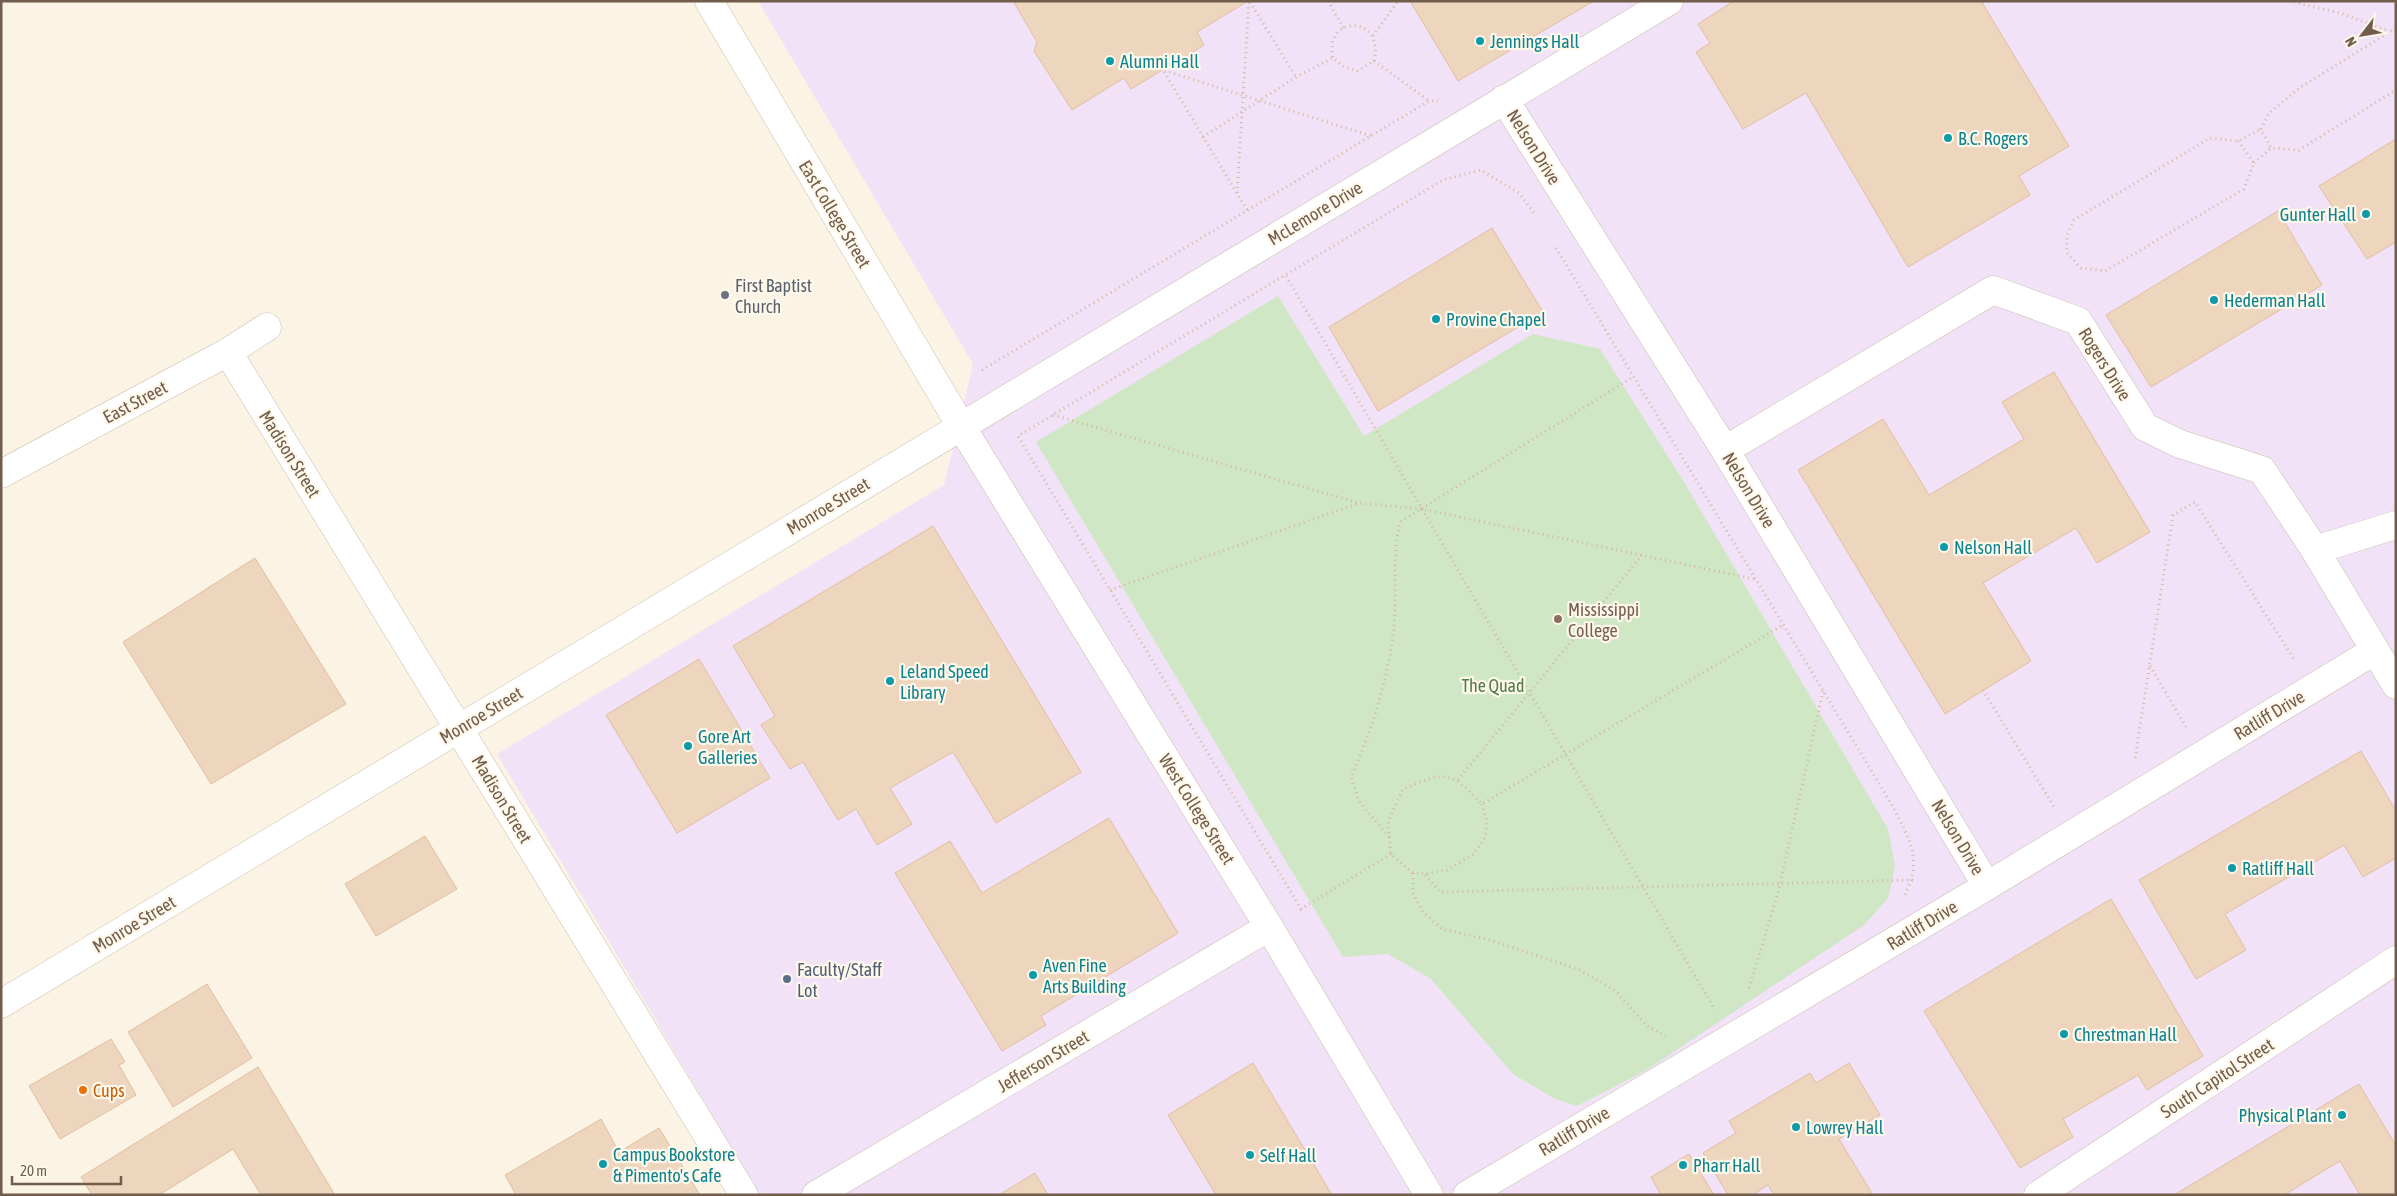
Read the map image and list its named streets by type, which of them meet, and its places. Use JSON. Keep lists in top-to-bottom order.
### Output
{
  "streets": {
    "street": [
      "Nelson Drive",
      "McLemore Drive",
      "East College Street",
      "Rogers Drive",
      "East Street",
      "Madison Street",
      "Monroe Street",
      "Ratliff Drive",
      "West College Street",
      "Jefferson Street",
      "South Capitol Street"
    ]
  },
  "crossings": [
    ["Nelson Drive", "McLemore Drive"],
    ["Nelson Drive", "Rogers Drive"],
    ["Nelson Drive", "Ratliff Drive"],
    ["McLemore Drive", "East College Street"],
    ["McLemore Drive", "Monroe Street"],
    ["McLemore Drive", "West College Street"],
    ["East College Street", "Monroe Street"],
    ["East College Street", "West College Street"],
    ["Rogers Drive", "Ratliff Drive"],
    ["East Street", "Madison Street"],
    ["Madison Street", "Monroe Street"],
    ["Monroe Street", "West College Street"],
    ["West College Street", "Jefferson Street"]
  ],
  "parks": ["The Quad"],
  "places": [
    "Jennings Hall",
    "Alumni Hall",
    "B.C. Rogers",
    "Gunter Hall",
    "First Baptist Church",
    "Hederman Hall",
    "Provine Chapel",
    "Nelson Hall",
    "Mississippi College",
    "Leland Speed Library",
    "Gore Art Galleries",
    "Ratliff Hall",
    "Aven Fine Arts Building",
    "Faculty/Staff Lot",
    "Chrestman Hall",
    "Cups",
    "Physical Plant",
    "Lowrey Hall",
    "Self Hall",
    "Campus Bookstore & Pimento's Cafe",
    "Pharr Hall"
  ],
  "scale_bar": "20 m",
  "north": "bottom left"
}
